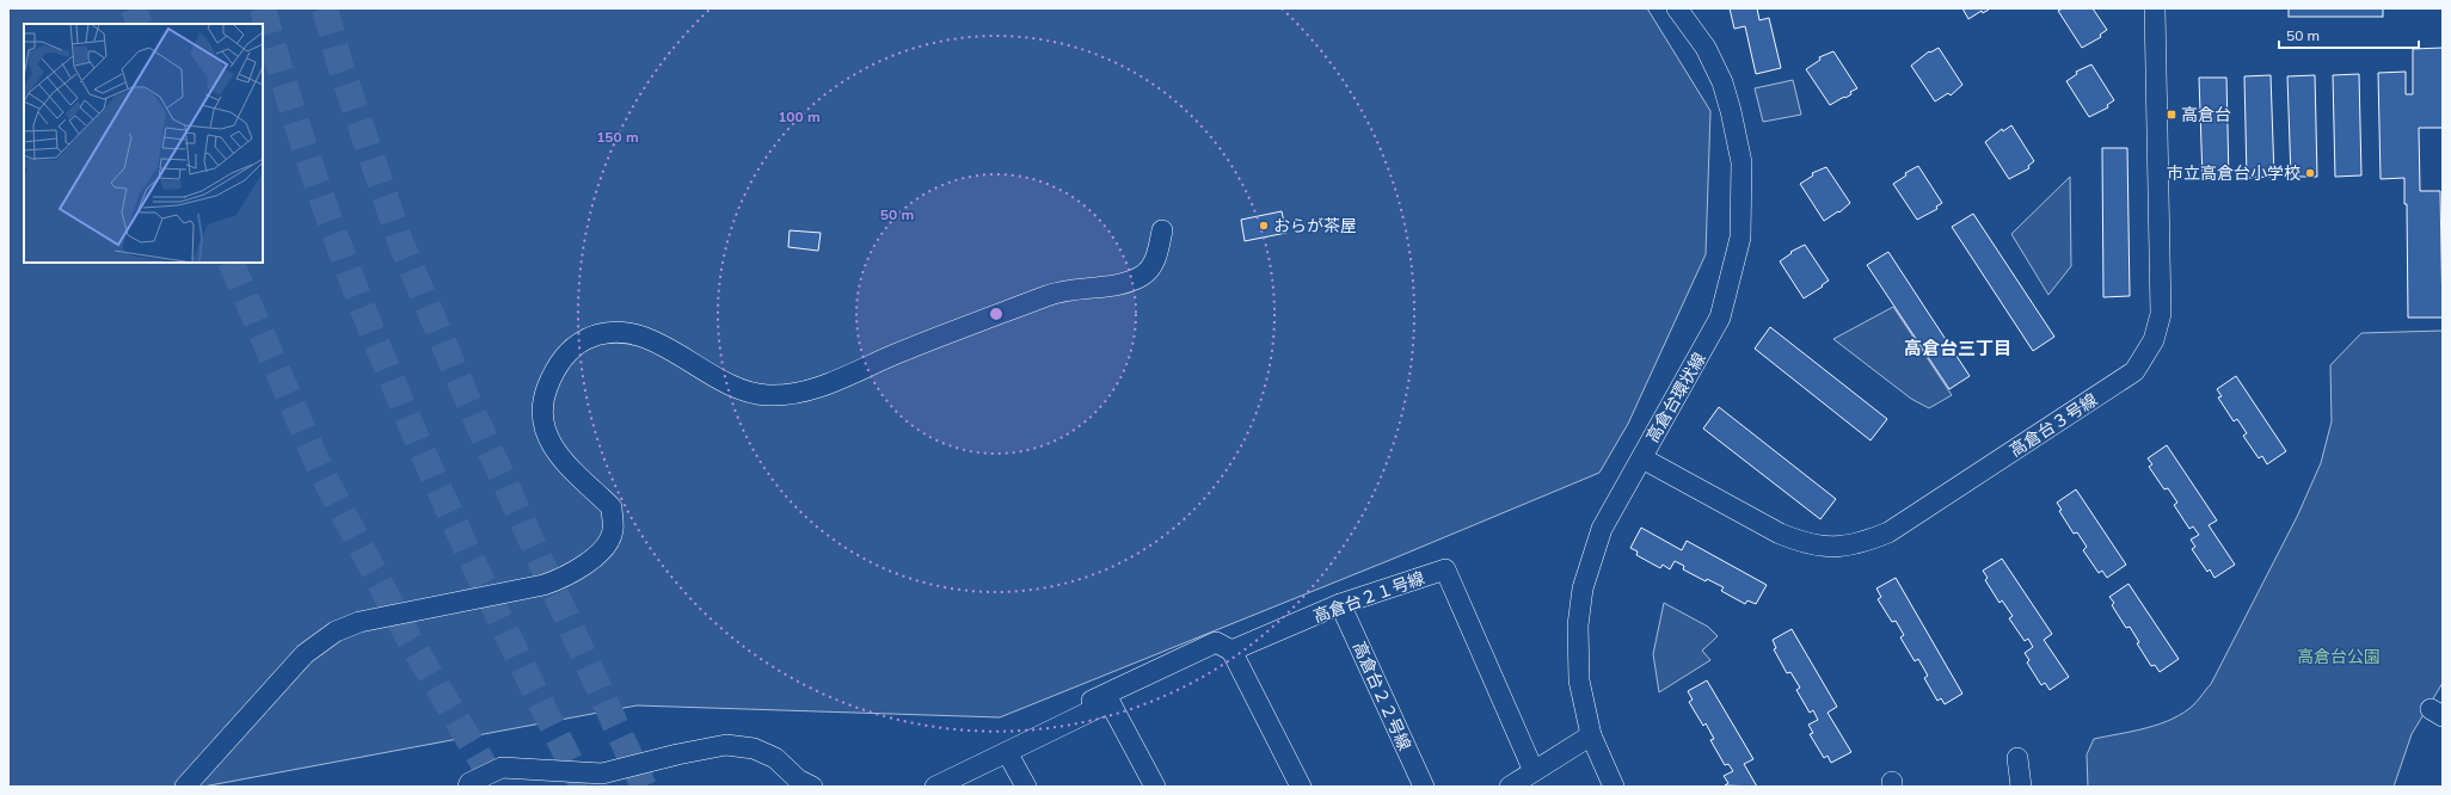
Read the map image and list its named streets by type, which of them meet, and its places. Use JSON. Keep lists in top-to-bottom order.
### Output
{
  "streets": {
    "street": [
      "高倉台環状線",
      "高倉台３号線",
      "高倉台２１号線",
      "高倉台２２号線"
    ]
  },
  "crossings": [
    ["高倉台環状線", "高倉台３号線"],
    ["高倉台２１号線", "高倉台２２号線"]
  ],
  "districts": ["高倉台三丁目"],
  "parks": ["高倉台公園"],
  "places": {
    "transit": ["高倉台"],
    "other": ["市立高倉台小学校", "おらが茶屋"]
  },
  "scale_bar": "50 m",
  "rings": ["100 m", "150 m", "50 m"]
}
